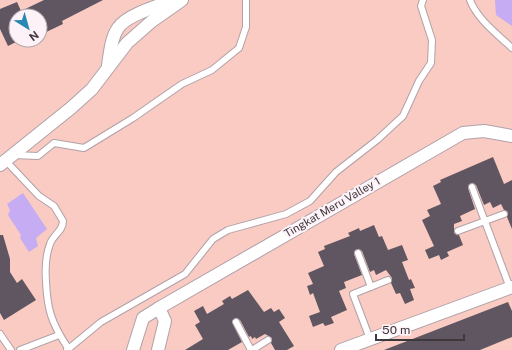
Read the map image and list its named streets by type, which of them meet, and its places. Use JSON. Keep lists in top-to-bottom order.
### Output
{
  "streets": {
    "street": ["Tingkat Meru Valley 1"]
  },
  "scale_bar": "50 m",
  "north": "bottom right"
}
